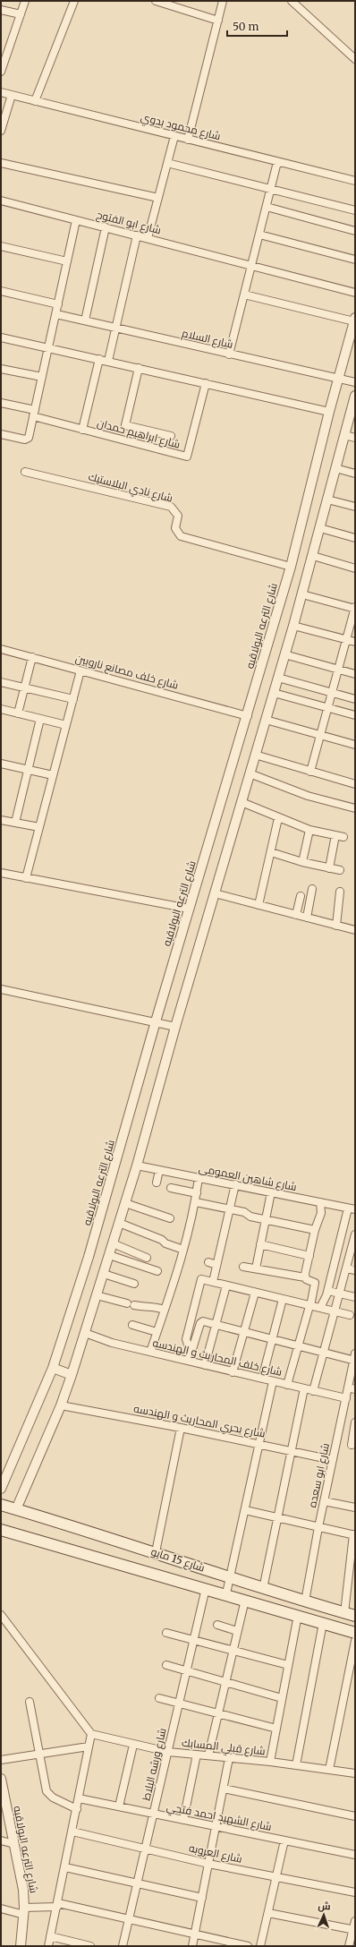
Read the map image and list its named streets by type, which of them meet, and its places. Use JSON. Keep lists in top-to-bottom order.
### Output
{
  "streets": {
    "main road": ["شارع 15 مايو"],
    "street": [
      "شارع محمود بدوي",
      "شارع ابو الفتوح",
      "شارع السلام",
      "شارع ابراهيم حمدان",
      "شارع نادي البلاستيك",
      "شارع الترعه البولاقيه",
      "شارع خلف مصانع ناروبين",
      "شارع شاهين العمومى",
      "شارع خلف المحاريث و الهندسه",
      "شارع بحري المحاريث و الهندسه",
      "شارع ابو سعده",
      "شارع قبلي المسابك",
      "شارع ورشه البلاط",
      "شارع الشهيد احمد فتحي",
      "شارع العروبه"
    ]
  },
  "crossings": [
    ["شارع السلام", "شارع الترعه البولاقيه"],
    ["شارع نادي البلاستيك", "شارع الترعه البولاقيه"],
    ["شارع الترعه البولاقيه", "شارع خلف مصانع ناروبين"],
    ["شارع خلف المحاريث و الهندسه", "شارع ابو سعده"],
    ["شارع بحري المحاريث و الهندسه", "شارع ابو سعده"],
    ["شارع ابو سعده", "شارع 15 مايو"],
    ["شارع 15 مايو", "شارع ورشه البلاط"],
    ["شارع قبلي المسابك", "شارع ورشه البلاط"],
    ["شارع ورشه البلاط", "شارع الشهيد احمد فتحي"],
    ["شارع ورشه البلاط", "شارع العروبه"]
  ],
  "scale_bar": "50 m",
  "north": "top"
}
